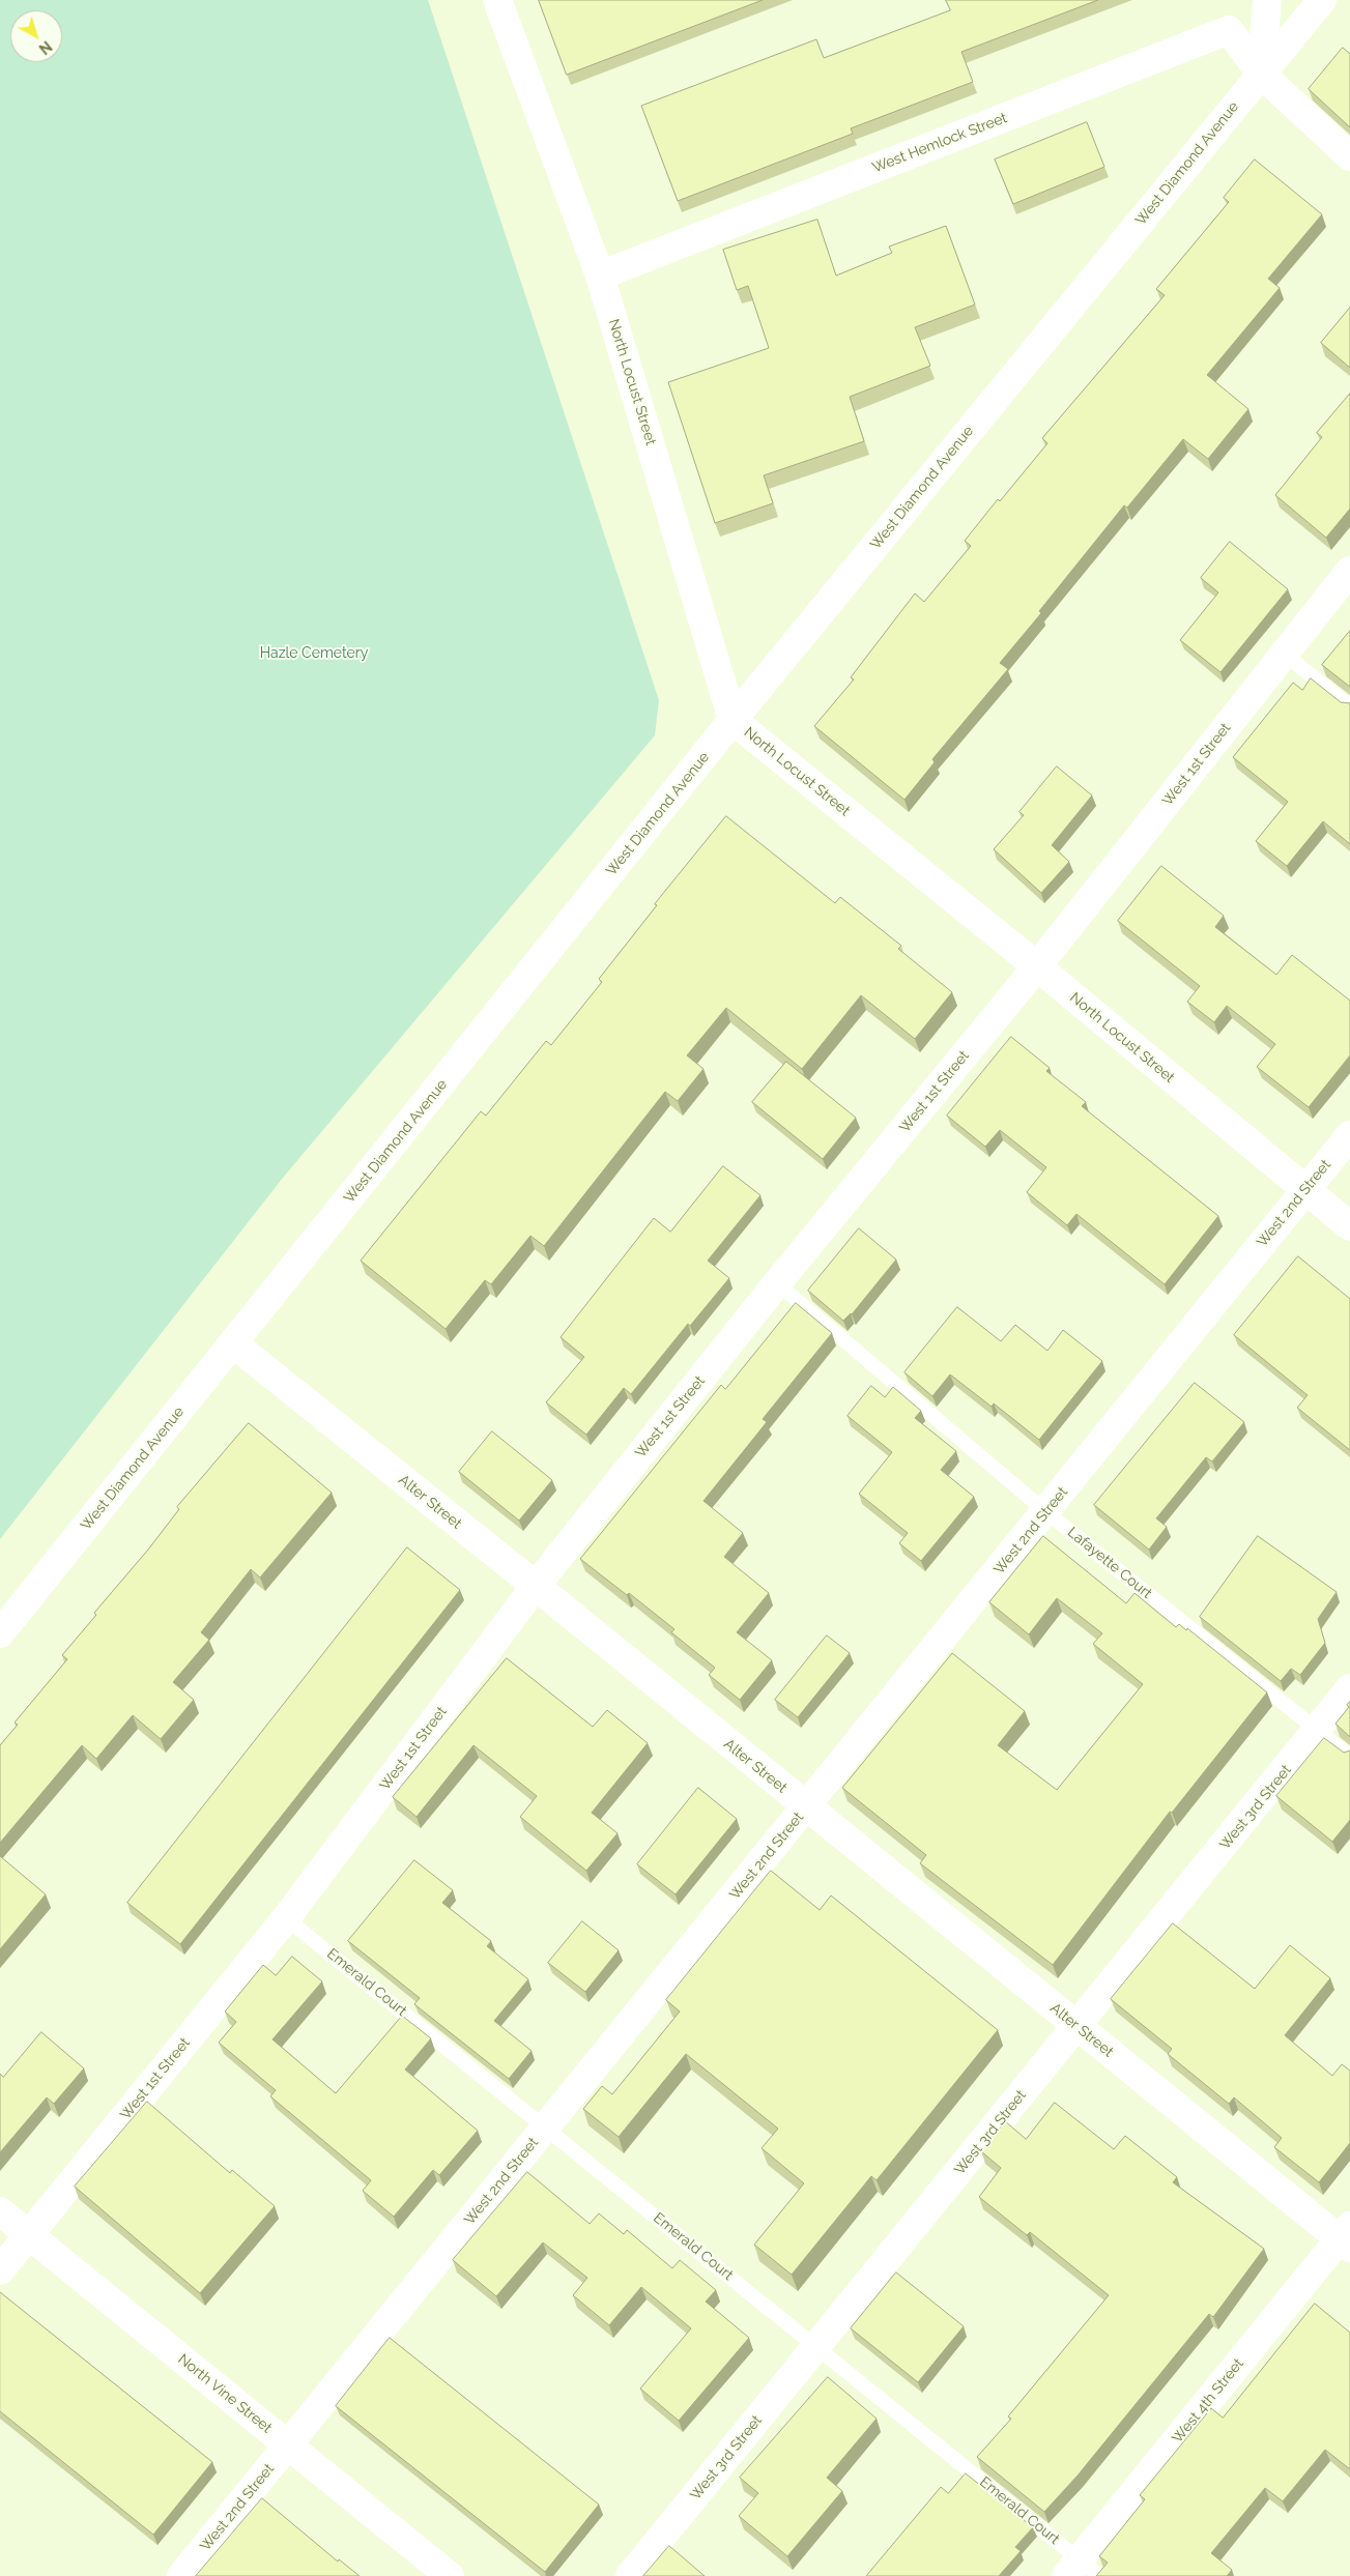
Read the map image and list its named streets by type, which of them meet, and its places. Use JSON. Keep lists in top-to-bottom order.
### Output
{
  "streets": {
    "street": [
      "West Hemlock Street",
      "West Diamond Avenue",
      "North Locust Street",
      "West 1st Street",
      "West 2nd Street",
      "Alter Street",
      "West 3rd Street",
      "North Vine Street",
      "West 4th Street"
    ],
    "lane": ["Lafayette Court", "Emerald Court"]
  },
  "crossings": [
    ["West Hemlock Street", "West Diamond Avenue"],
    ["West Hemlock Street", "North Locust Street"],
    ["West Diamond Avenue", "North Locust Street"],
    ["West Diamond Avenue", "Alter Street"],
    ["North Locust Street", "West 1st Street"],
    ["North Locust Street", "West 2nd Street"],
    ["West 1st Street", "Alter Street"],
    ["West 1st Street", "Lafayette Court"],
    ["West 1st Street", "Emerald Court"],
    ["West 1st Street", "North Vine Street"],
    ["West 2nd Street", "Alter Street"],
    ["West 2nd Street", "Lafayette Court"],
    ["West 2nd Street", "Emerald Court"],
    ["West 2nd Street", "North Vine Street"],
    ["Alter Street", "West 3rd Street"],
    ["Alter Street", "West 4th Street"],
    ["Lafayette Court", "West 3rd Street"],
    ["West 3rd Street", "Emerald Court"],
    ["Emerald Court", "West 4th Street"]
  ],
  "parks": ["Hazle Cemetery"],
  "north": "bottom right"
}
